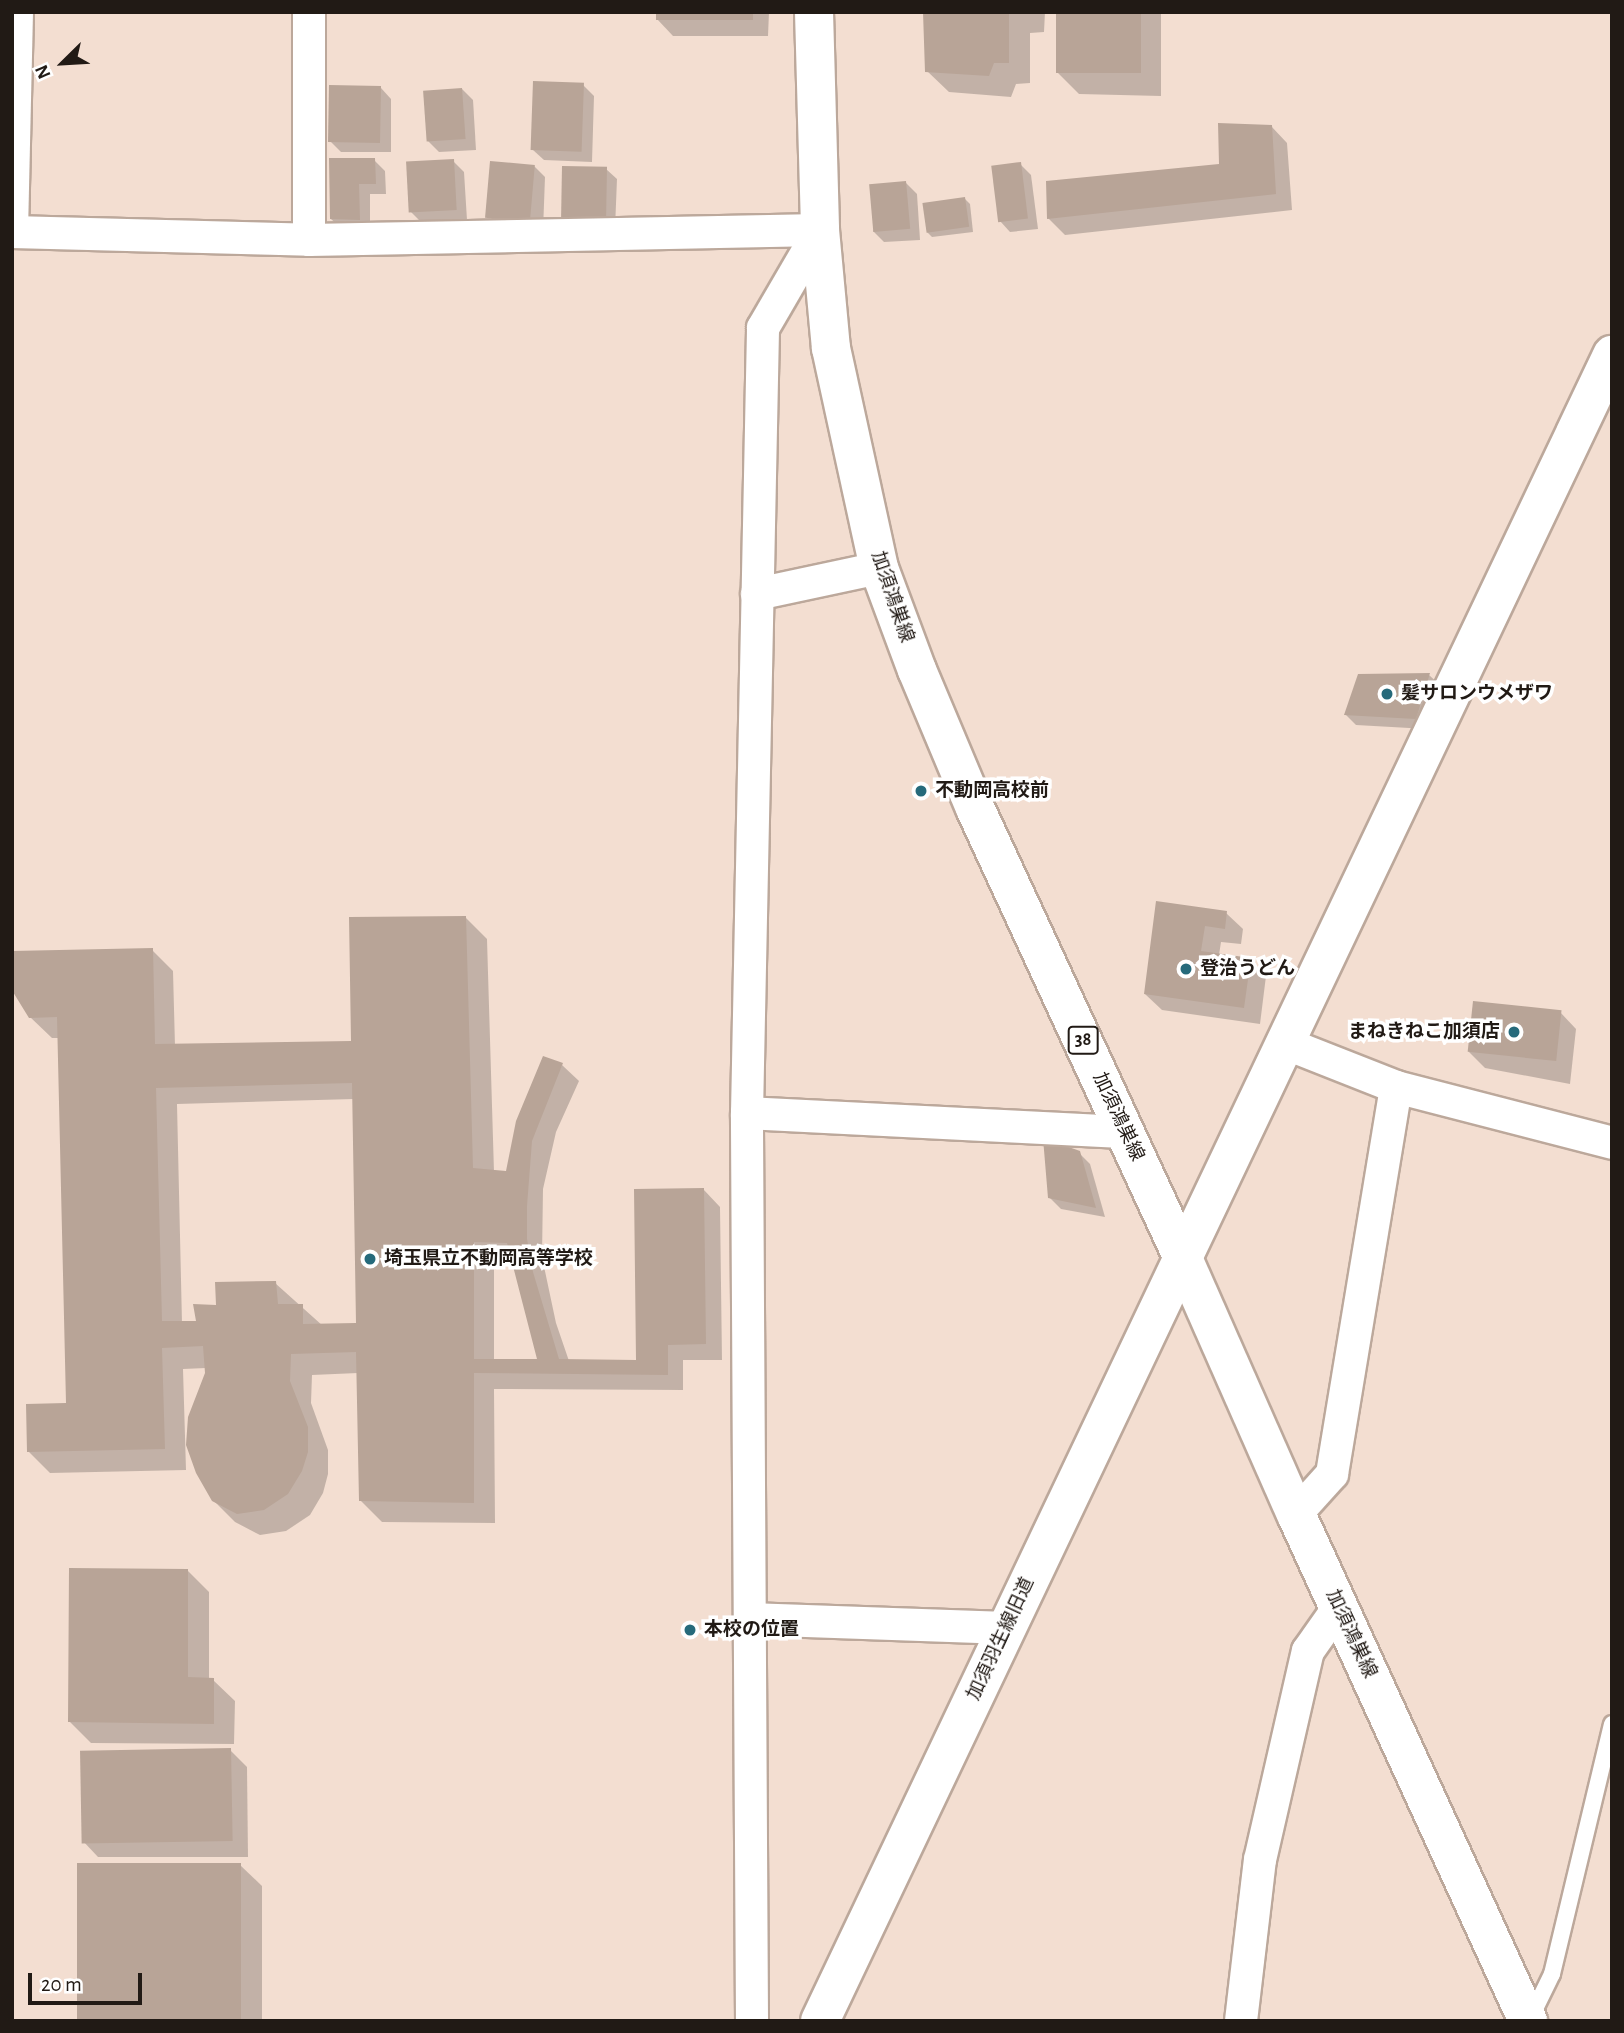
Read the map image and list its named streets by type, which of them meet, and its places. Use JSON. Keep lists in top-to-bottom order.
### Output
{
  "streets": {
    "main road": ["加須鴻巣線", "38", "加須羽生線旧道"]
  },
  "crossings": [
    ["加須鴻巣線", "加須羽生線旧道"]
  ],
  "places": [
    "髪サロンウメザワ",
    "不動岡高校前",
    "登治うどん",
    "まねきねこ加須店",
    "埼玉県立不動岡高等学校",
    "本校の位置"
  ],
  "scale_bar": "20 m",
  "north": "bottom left"
}
